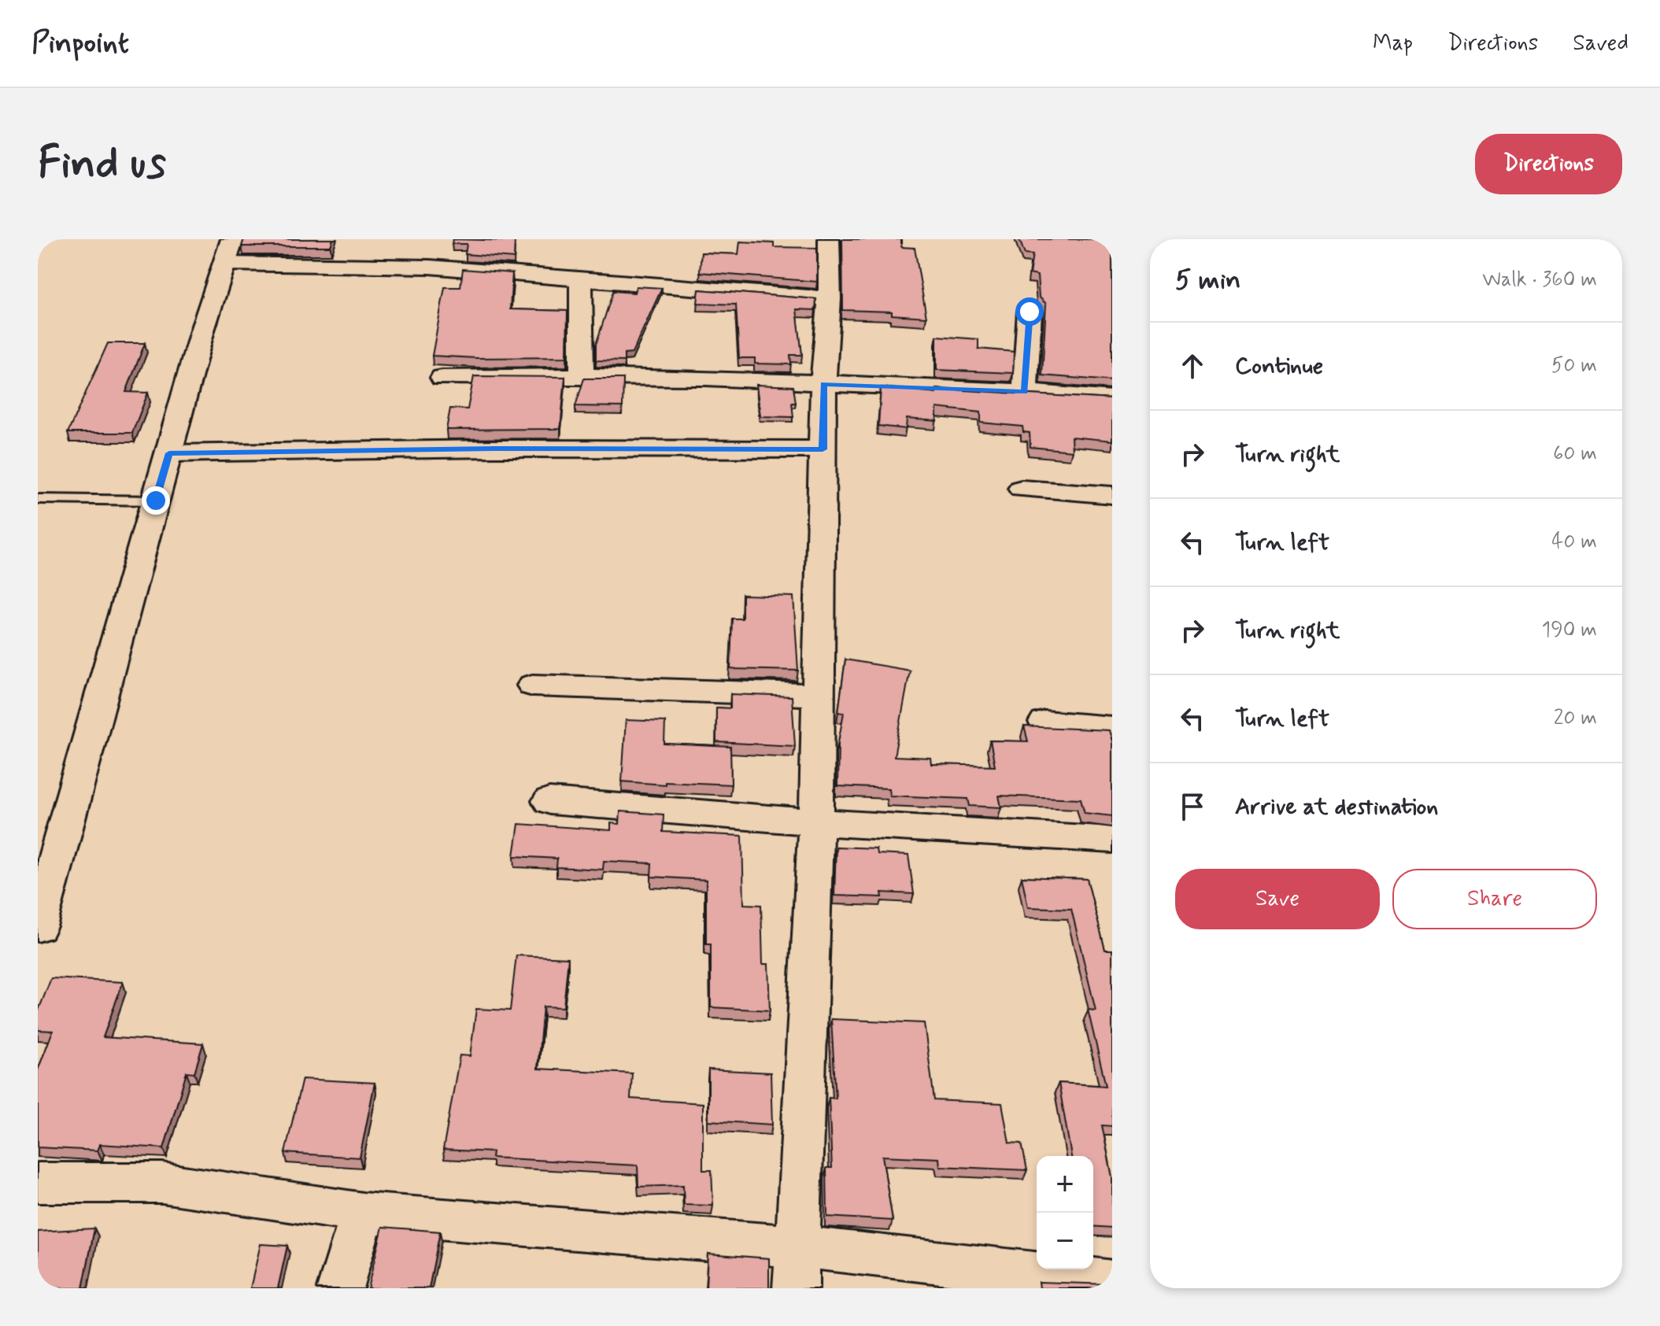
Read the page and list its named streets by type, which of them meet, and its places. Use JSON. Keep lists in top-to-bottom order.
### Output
{
  "page": {
    "header": "Pinpoint",
    "nav": ["Map", "Directions", "Saved"],
    "buttons": [
      "Directions",
      ["Save", "Share"]
    ],
    "title": "Find us",
    "heading": ["5 min", "Walk · 360 m"],
    "list": [
      ["Continue", "50 m"],
      ["Turn right", "60 m"],
      ["Turn left", "40 m"],
      ["Turn right", "190 m"],
      ["Turn left", "20 m"],
      "Arrive at destination"
    ],
    "map_buttons": ["+", "−"]
  }
}
